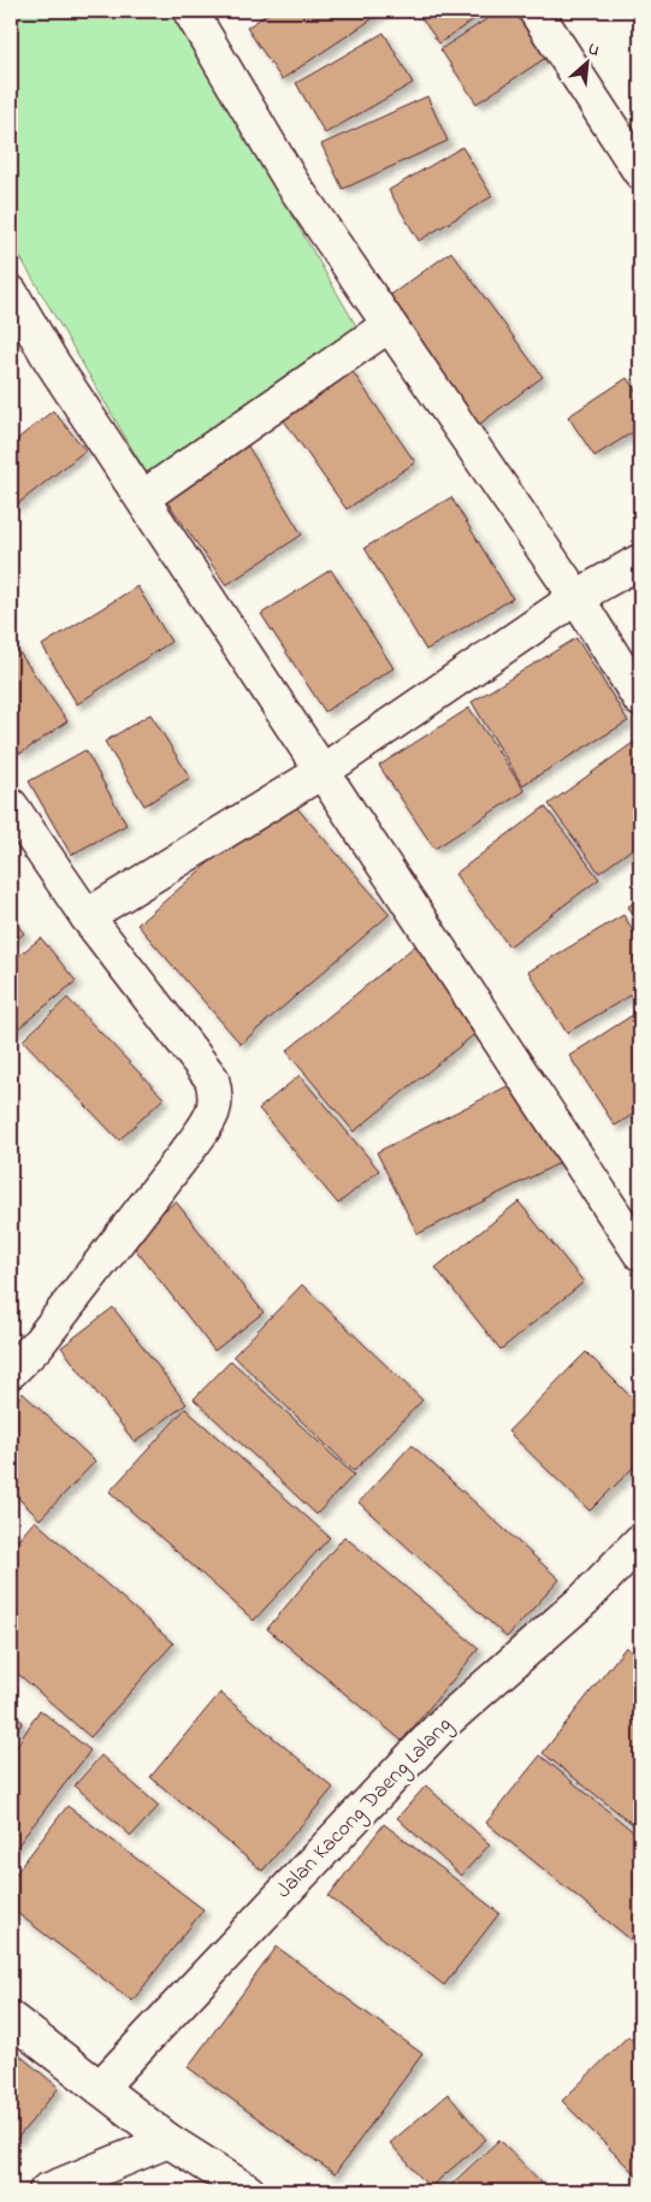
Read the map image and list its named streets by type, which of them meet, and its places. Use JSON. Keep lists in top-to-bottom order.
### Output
{
  "streets": {
    "street": ["Jalan Kacong Daeng Lalang"]
  },
  "north": "top right"
}
